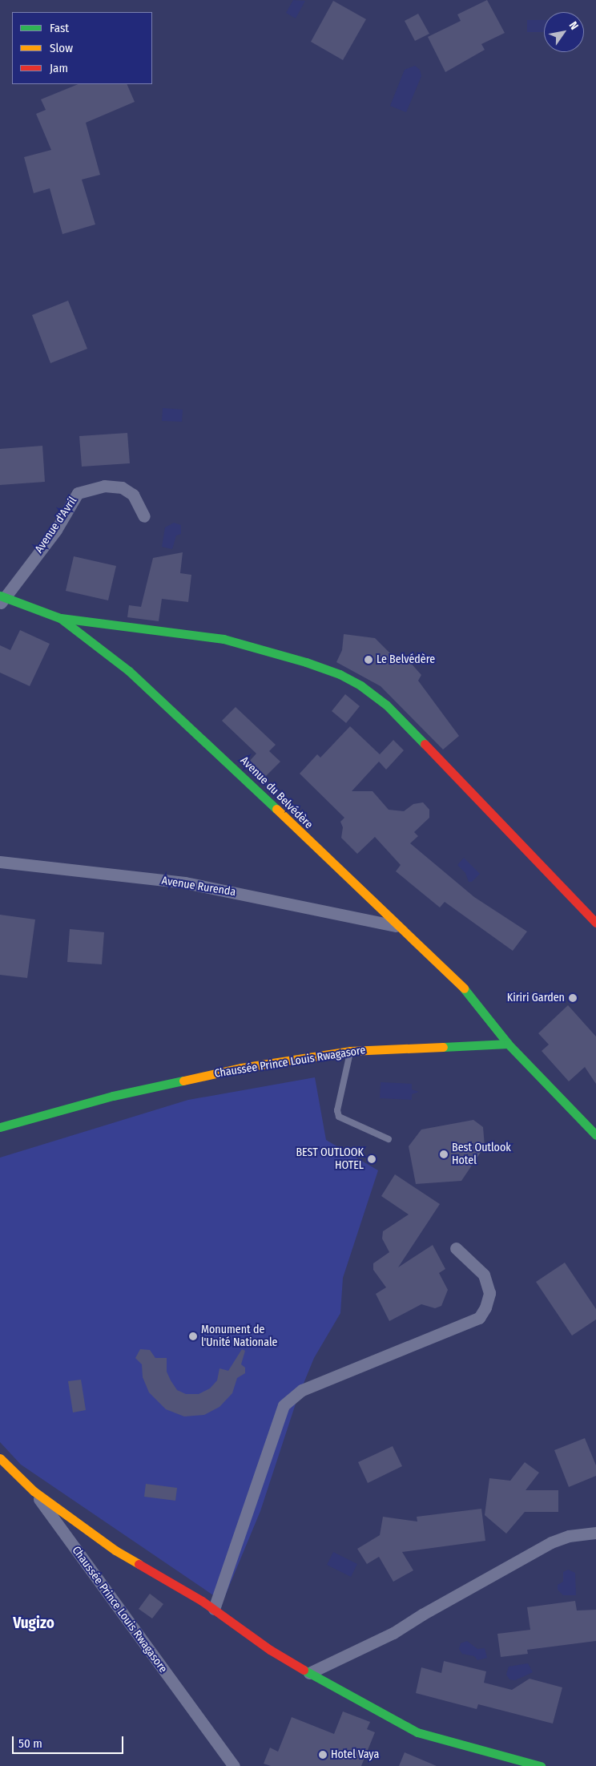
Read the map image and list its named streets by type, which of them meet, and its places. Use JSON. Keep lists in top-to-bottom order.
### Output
{
  "streets": {
    "street": [
      "Avenue d'Avril",
      "Avenue du Belvédère",
      "Avenue Rurenda",
      "Chaussée Prince Louis Rwagasore"
    ]
  },
  "crossings": [
    ["Avenue d'Avril", "Avenue du Belvédère"],
    ["Avenue du Belvédère", "Avenue Rurenda"],
    ["Avenue du Belvédère", "Chaussée Prince Louis Rwagasore"]
  ],
  "districts": ["Vugizo"],
  "places": [
    "Le Belvédère",
    "Kiriri Garden",
    "Best Outlook Hotel",
    "BEST OUTLOOK HOTEL",
    "Monument de l'Unité Nationale",
    "Hotel Vaya"
  ],
  "legend": ["Fast", "Slow", "Jam"],
  "scale_bar": "50 m",
  "north": "top right"
}
